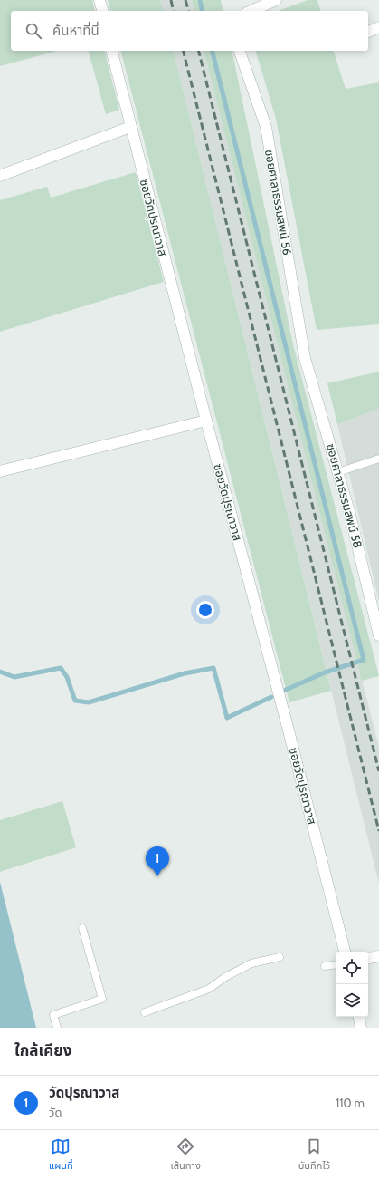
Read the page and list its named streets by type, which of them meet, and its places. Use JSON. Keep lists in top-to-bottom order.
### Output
{
  "streets": {
    "street": ["ซอยศาลาธรรมสพน์ 56", "ซอยวัดปุรณาวาส", "ซอยศาลาธรรมสพน์ 58"]
  },
  "crossings": [
    ["ซอยศาลาธรรมสพน์ 56", "ซอยศาลาธรรมสพน์ 58"]
  ],
  "page": {
    "search": "ค้นหาที่นี่",
    "pins": "1",
    "heading": "ใกล้เคียง",
    "list": [
      {
        "mark": "1",
        "name": "วัดปุรณาวาส",
        "note": "วัด",
        "value": "110 m"
      }
    ],
    "nav": ["แผนที่", "เส้นทาง", "บันทึกไว้"]
  }
}
